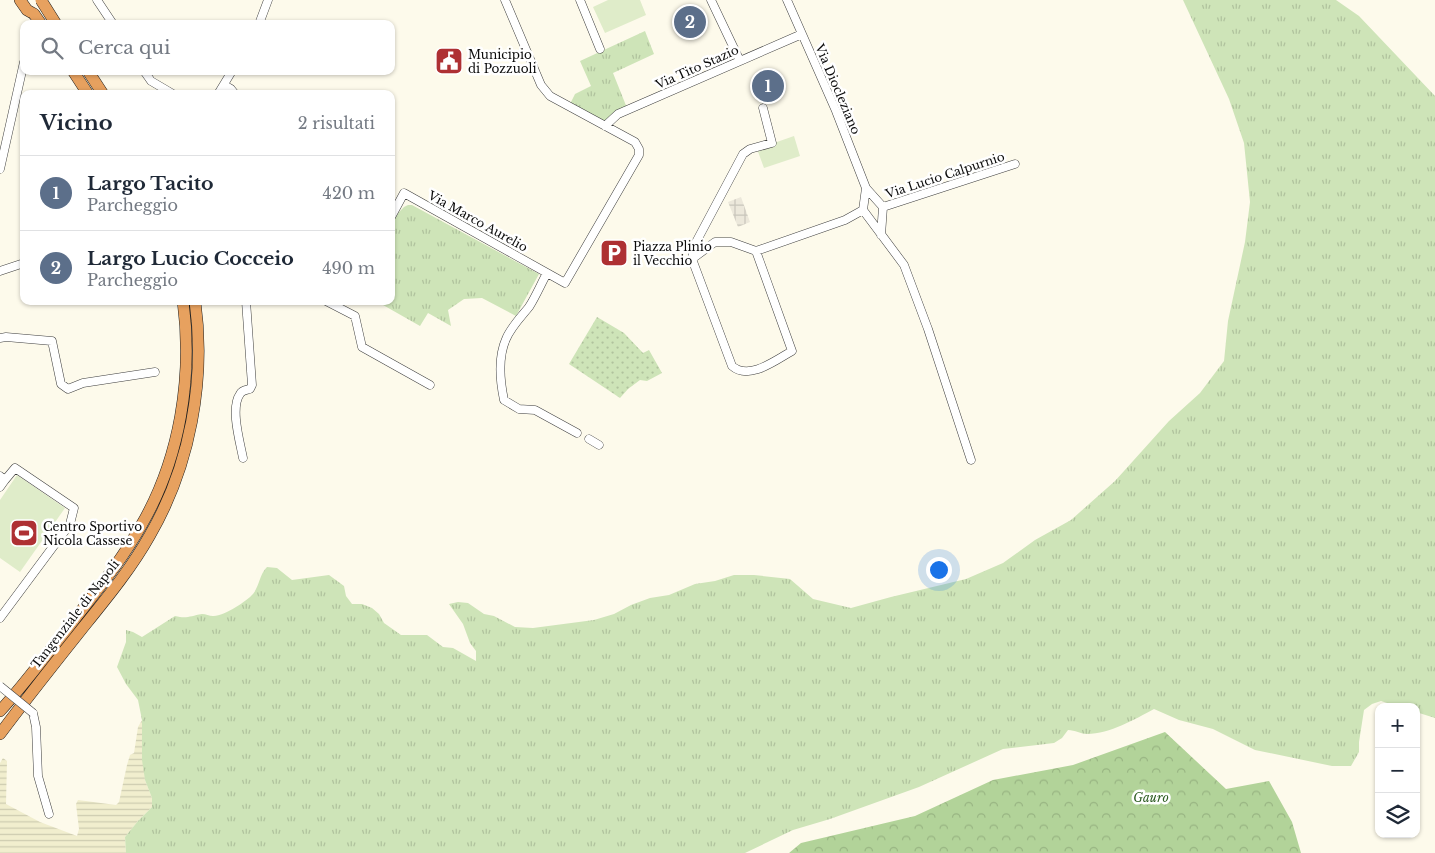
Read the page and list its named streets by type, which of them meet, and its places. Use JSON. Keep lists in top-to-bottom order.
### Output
{
  "streets": {
    "highway": ["Tangenziale di Napoli"],
    "street": [
      "Via Tito Stazio",
      "Via Diocleziano",
      "Via Lucio Calpurnio",
      "Via Marco Aurelio"
    ]
  },
  "crossings": [
    ["Via Tito Stazio", "Via Diocleziano"],
    ["Via Tito Stazio", "Via Marco Aurelio"],
    ["Via Diocleziano", "Via Lucio Calpurnio"]
  ],
  "parks": ["Gauro"],
  "places": {
    "public building": ["Municipio di Pozzuoli"],
    "parking": ["Piazza Plinio il Vecchio"],
    "sports": ["Centro Sportivo Nicola Cassese"]
  },
  "page": {
    "pins": ["2", "1"],
    "search": "Cerca qui",
    "heading": ["Vicino", "2 risultati"],
    "list": [
      {
        "mark": "1",
        "name": "Largo Tacito",
        "note": "Parcheggio",
        "value": "420 m"
      },
      {
        "mark": "2",
        "name": "Largo Lucio Cocceio",
        "note": "Parcheggio",
        "value": "490 m"
      }
    ],
    "map_buttons": ["+", "−"]
  }
}
